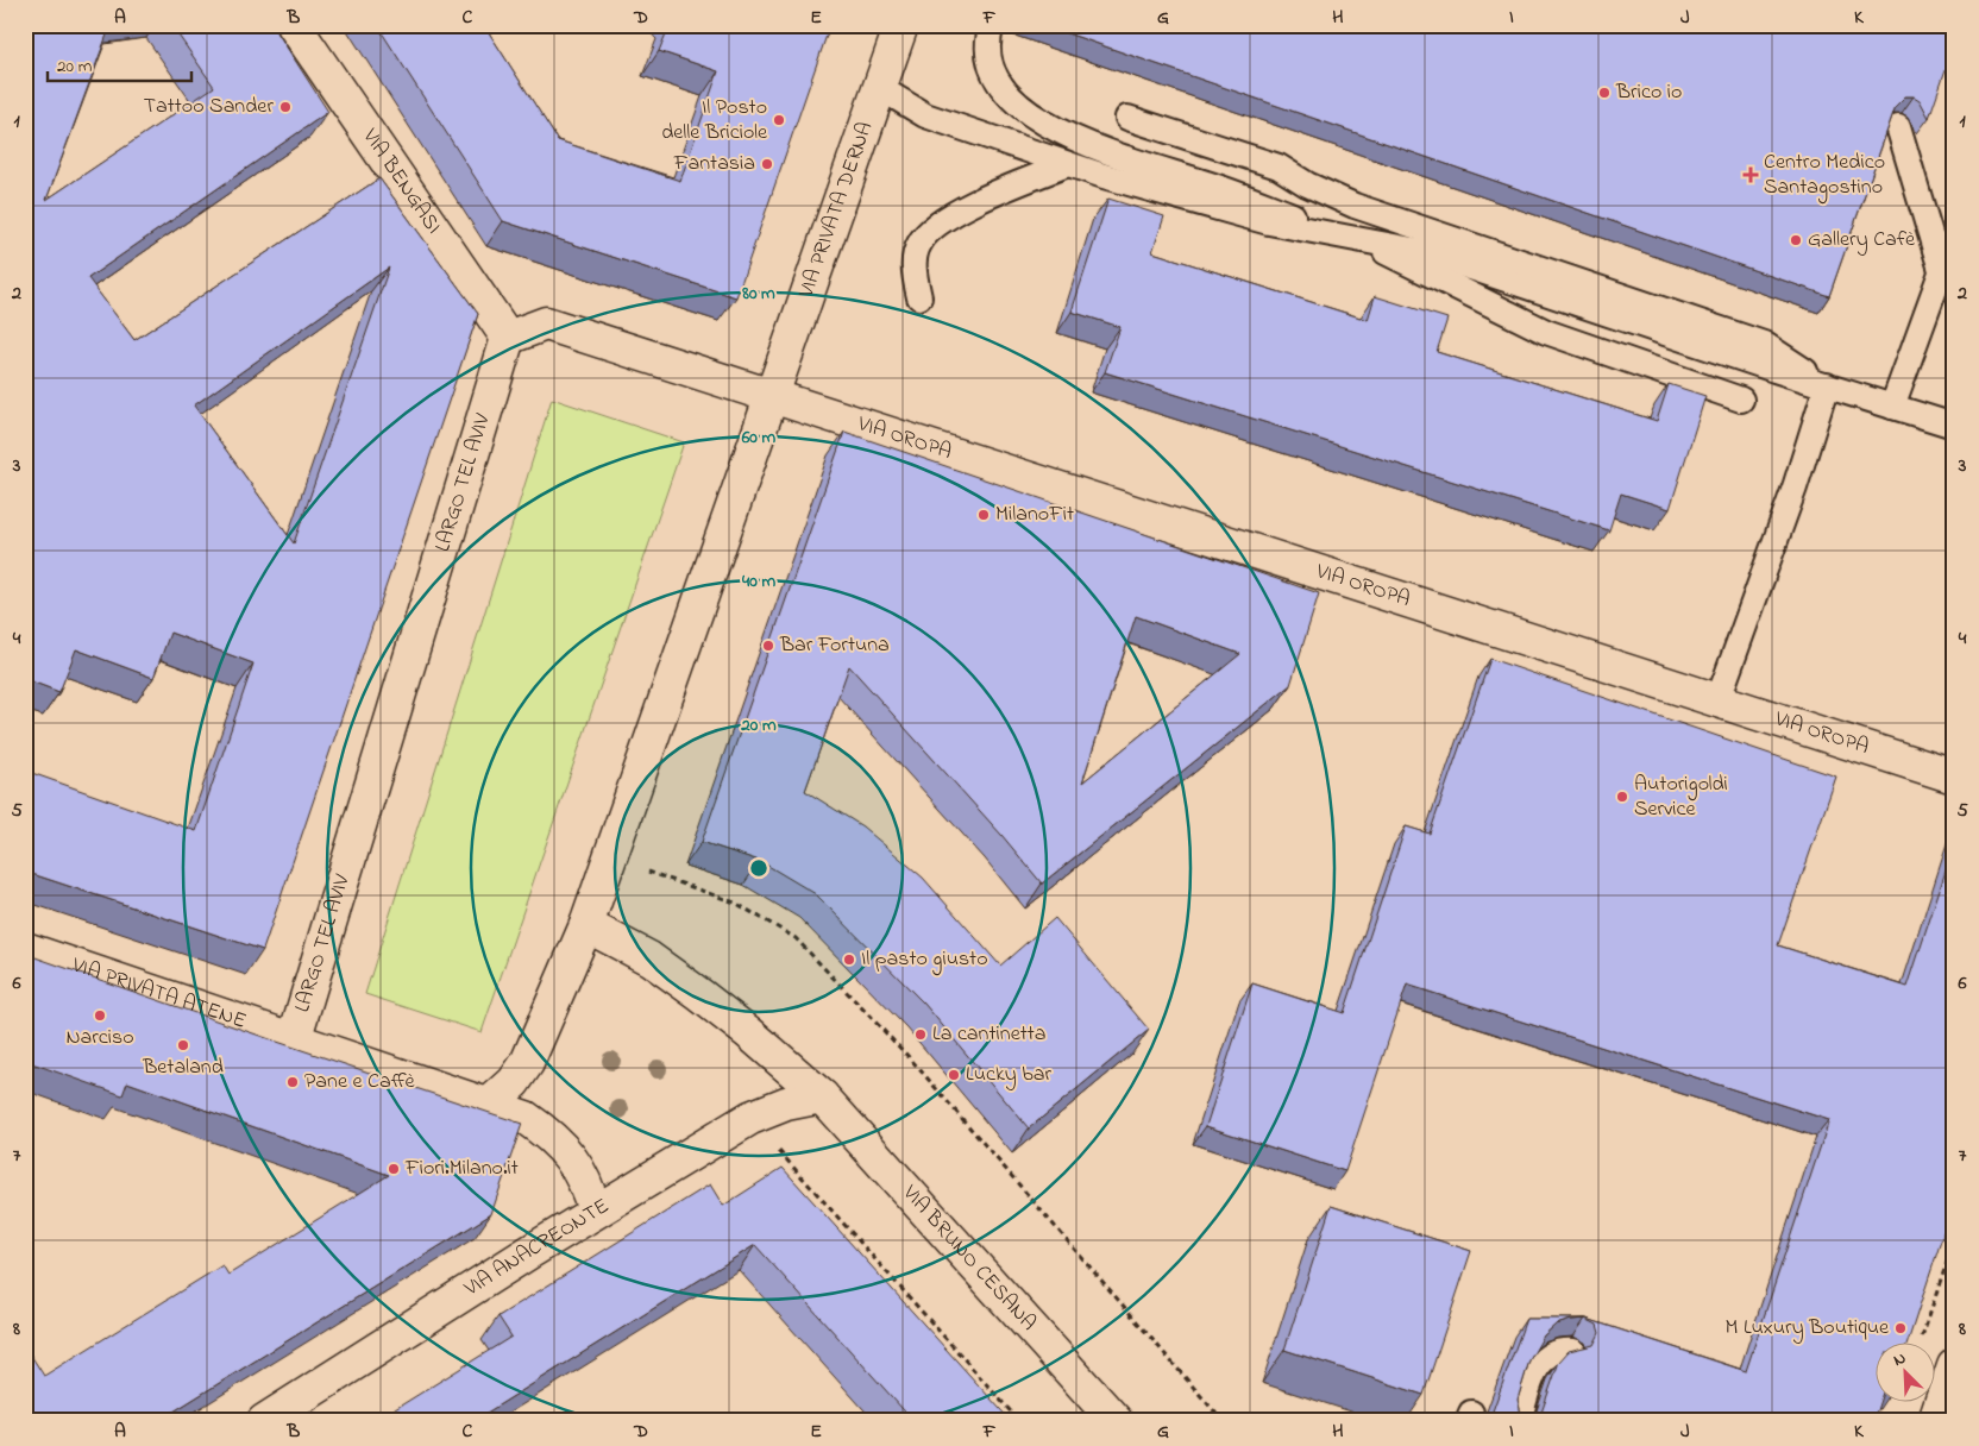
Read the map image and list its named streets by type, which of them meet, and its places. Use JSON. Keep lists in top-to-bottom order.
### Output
{
  "streets": {
    "street": [
      "VIA BENGASI",
      "VIA PRIVATA DERNA",
      "VIA OROPA",
      "LARGO TEL AVIV",
      "VIA PRIVATA ATENE",
      "VIA ANACREONTE",
      "VIA BRUNO CESANA"
    ]
  },
  "crossings": [
    ["VIA BENGASI", "LARGO TEL AVIV"],
    ["VIA PRIVATA DERNA", "VIA OROPA"],
    ["LARGO TEL AVIV", "VIA PRIVATA ATENE"],
    ["VIA ANACREONTE", "VIA BRUNO CESANA"]
  ],
  "places": {
    "other": [
      "Brico io",
      "Tattoo Sander",
      "Il Posto delle Briciole",
      "Fantasia",
      "Gallery Cafè",
      "MilanoFit",
      "Bar Fortuna",
      "Autorigoldi Service",
      "Il pasto giusto",
      "Narciso",
      "La cantinetta",
      "Betaland",
      "Lucky bar",
      "Pane e Caffè",
      "Fiori.Milano.it",
      "M Luxury Boutique"
    ],
    "health": ["Centro Medico Santagostino"]
  },
  "scale_bar": "20 m",
  "north": "top left",
  "grid": {
    "columns": [
      "A",
      "B",
      "C",
      "D",
      "E",
      "F",
      "G",
      "H",
      "I",
      "J",
      "K"
    ],
    "rows": [
      "1",
      "2",
      "3",
      "4",
      "5",
      "6",
      "7",
      "8"
    ]
  },
  "rings": [
    "80 m",
    "60 m",
    "40 m",
    "20 m"
  ]
}
